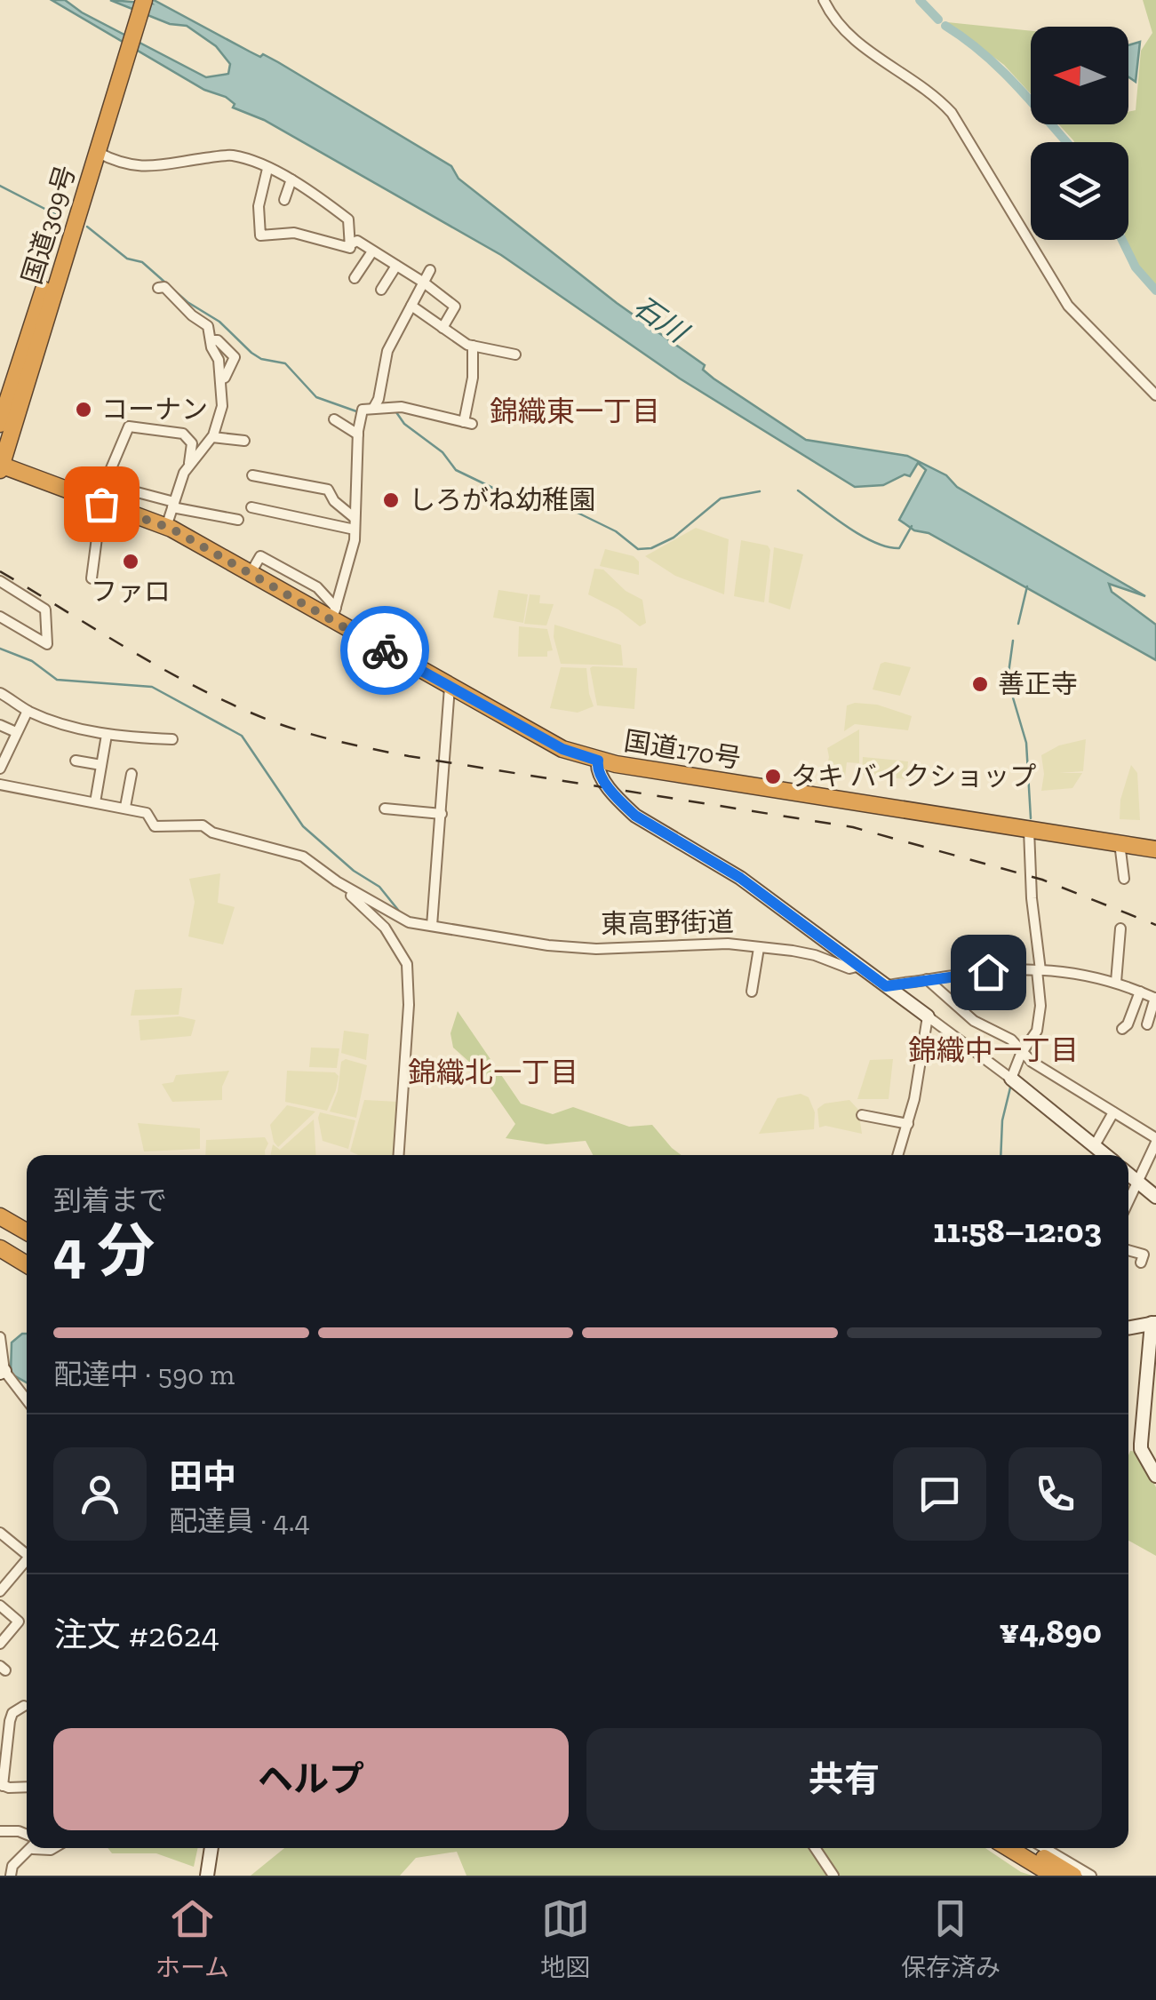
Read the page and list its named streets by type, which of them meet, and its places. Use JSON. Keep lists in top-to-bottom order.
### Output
{
  "streets": {
    "highway": ["国道309号", "国道170号"],
    "street": ["東高野街道"]
  },
  "crossings": [
    ["国道309号", "国道170号"]
  ],
  "districts": ["錦織東一丁目", "錦織中一丁目", "錦織北一丁目"],
  "water": ["石川"],
  "places": [
    "コーナン",
    "しろがね幼稚園",
    "ファロ",
    "善正寺",
    "タキ バイクショップ"
  ],
  "north": "left",
  "page": {
    "heading": ["4 分", "到着まで", "11:58–12:03"],
    "panel": [
      "田中",
      "配達員 · 4.4",
      "注文 #2624",
      "¥4,890"
    ],
    "bar": "配達中 · 590 m",
    "buttons": ["ヘルプ", "共有"],
    "tabs": ["ホーム", "地図", "保存済み"]
  }
}
